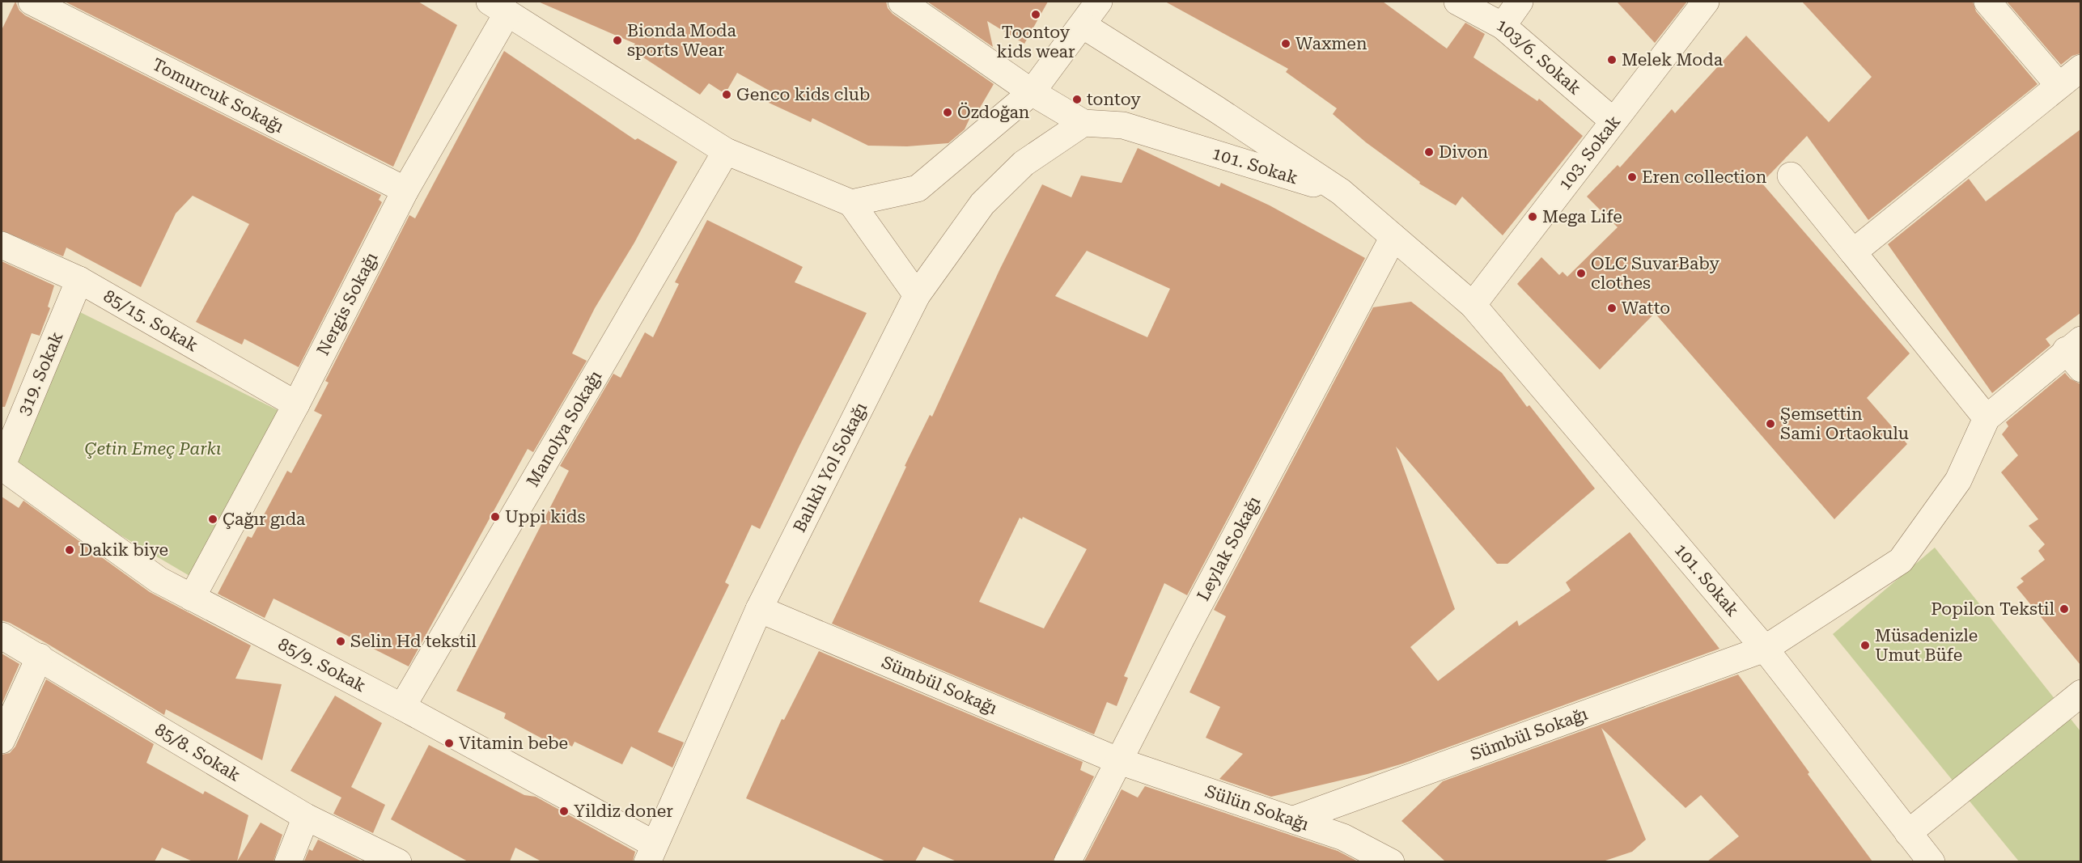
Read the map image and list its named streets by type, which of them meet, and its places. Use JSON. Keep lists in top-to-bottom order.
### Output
{
  "streets": {
    "street": [
      "103/6. Sokak",
      "Tomurcuk Sokağı",
      "103. Sokak",
      "101. Sokak",
      "Nergis Sokağı",
      "85/15. Sokak",
      "319. Sokak",
      "Manolya Sokağı",
      "Balıklı Yol Sokağı",
      "Leylak Sokağı",
      "85/9. Sokak",
      "Sümbül Sokağı",
      "85/8. Sokak",
      "Sülün Sokağı"
    ]
  },
  "crossings": [
    ["103/6. Sokak", "103. Sokak"],
    ["Tomurcuk Sokağı", "Nergis Sokağı"],
    ["103. Sokak", "101. Sokak"],
    ["101. Sokak", "Balıklı Yol Sokağı"],
    ["101. Sokak", "Leylak Sokağı"],
    ["101. Sokak", "Sümbül Sokağı"],
    ["Nergis Sokağı", "85/15. Sokak"],
    ["Nergis Sokağı", "85/9. Sokak"],
    ["85/15. Sokak", "319. Sokak"],
    ["319. Sokak", "85/9. Sokak"],
    ["Manolya Sokağı", "85/9. Sokak"],
    ["Balıklı Yol Sokağı", "85/9. Sokak"],
    ["Balıklı Yol Sokağı", "Sümbül Sokağı"],
    ["Leylak Sokağı", "Sümbül Sokağı"],
    ["Leylak Sokağı", "Sülün Sokağı"],
    ["Sümbül Sokağı", "Sülün Sokağı"]
  ],
  "parks": ["Çetin Emeç Parkı"],
  "places": [
    "Toontoy kids wear",
    "Bionda Moda sports Wear",
    "Waxmen",
    "Melek Moda",
    "Genco kids club",
    "tontoy",
    "Özdoğan",
    "Divon",
    "Eren collection",
    "Mega Life",
    "OLC SuvarBaby clothes",
    "Watto",
    "Şemsettin Sami Ortaokulu",
    "Uppi kids",
    "Çağır gıda",
    "Dakik biye",
    "Popilon Tekstil",
    "Selin Hd tekstil",
    "Müsadenizle Umut Büfe",
    "Vitamin bebe",
    "Yildiz doner"
  ]
}
